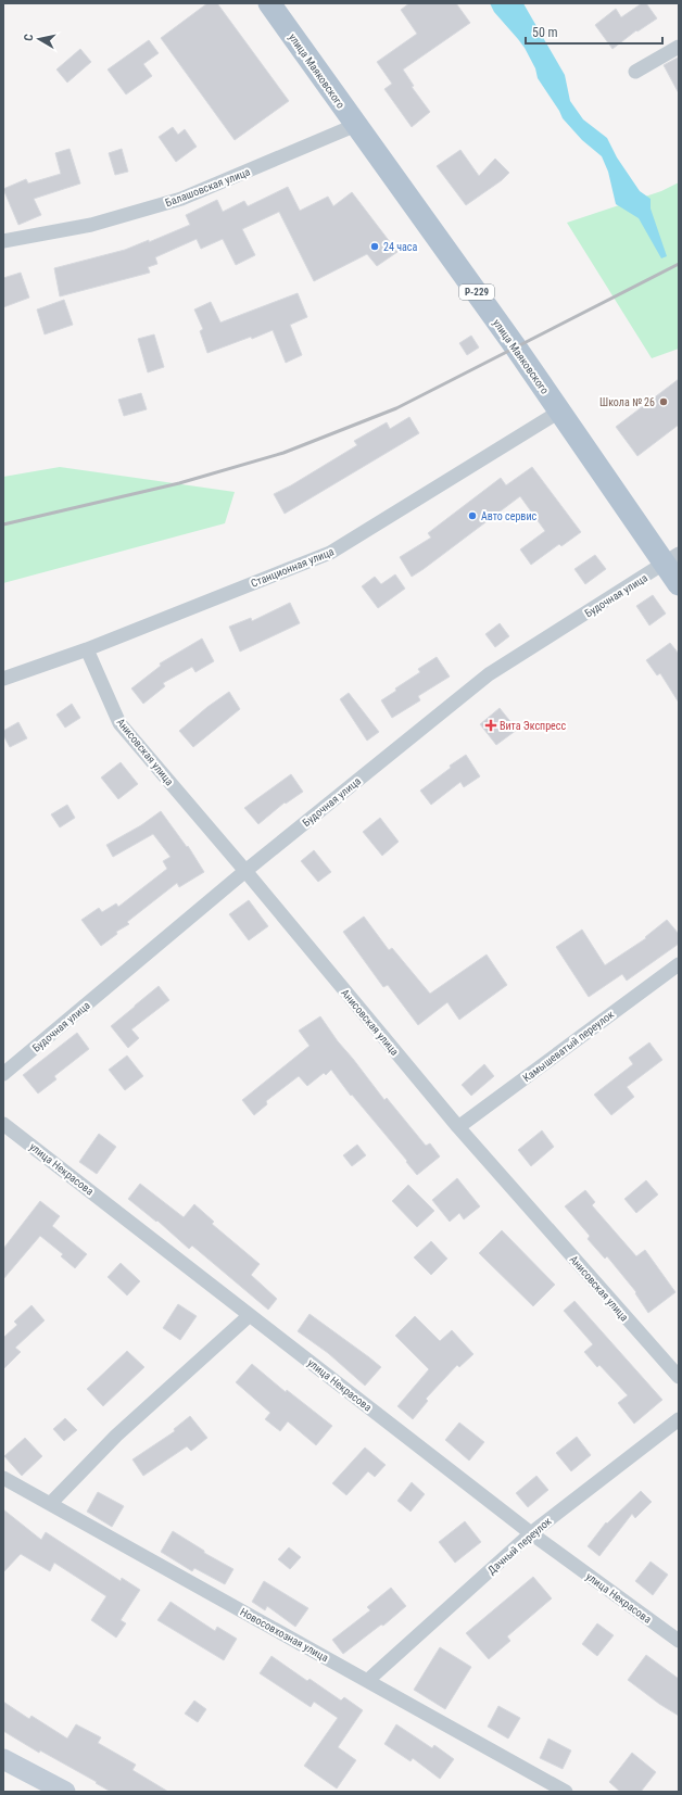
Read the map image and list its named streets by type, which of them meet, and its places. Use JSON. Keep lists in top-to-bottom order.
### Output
{
  "streets": {
    "main road": ["улица Маяковского", "Р-229"],
    "street": [
      "Балашовская улица",
      "Станционная улица",
      "Будочная улица",
      "Анисовская улица",
      "Камышеватый переулок",
      "улица Некрасова",
      "Дачный переулок",
      "Новосовхозная улица"
    ]
  },
  "crossings": [
    ["улица Маяковского", "Балашовская улица"],
    ["улица Маяковского", "Станционная улица"],
    ["улица Маяковского", "Будочная улица"],
    ["Станционная улица", "Анисовская улица"],
    ["Будочная улица", "Анисовская улица"],
    ["Анисовская улица", "Камышеватый переулок"],
    ["улица Некрасова", "Дачный переулок"],
    ["Дачный переулок", "Новосовхозная улица"]
  ],
  "places": {
    "other": ["24 часа", "Школа № 26", "Авто сервис"],
    "health": ["Вита Экспресс"]
  },
  "scale_bar": "50 m",
  "north": "left"
}
